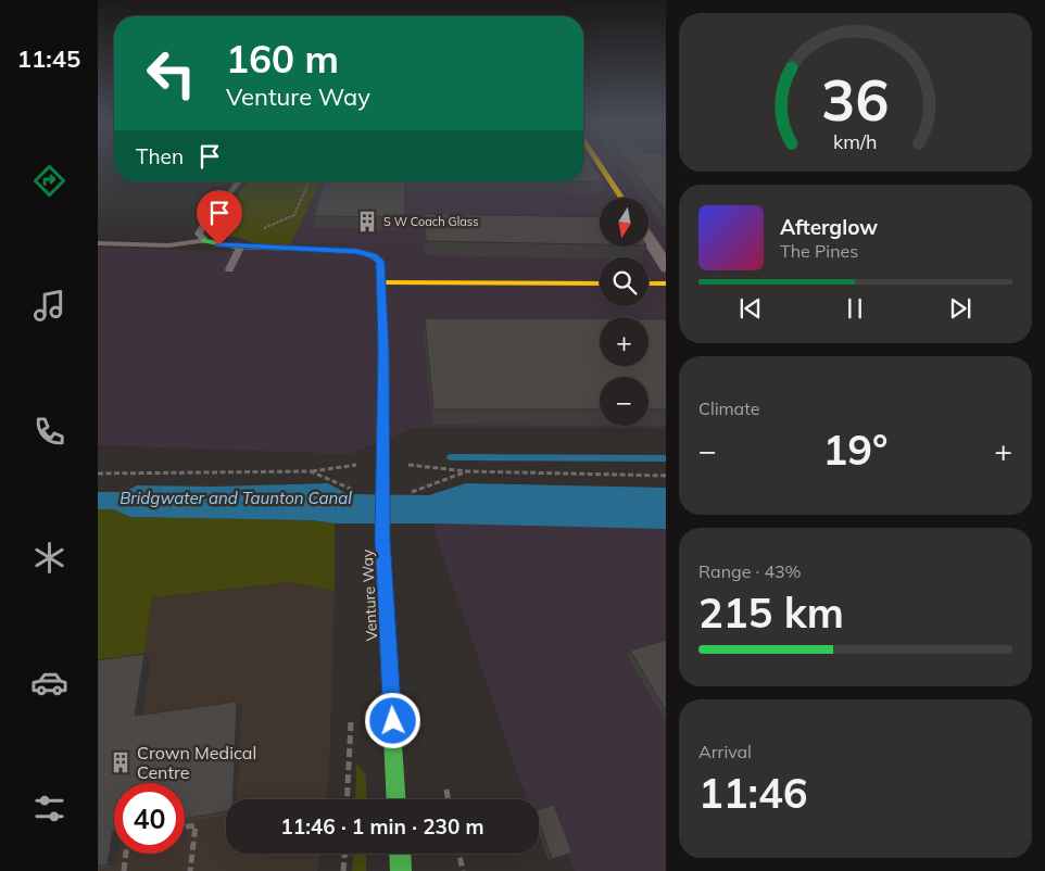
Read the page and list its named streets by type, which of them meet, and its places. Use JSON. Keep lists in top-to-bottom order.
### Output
{
  "streets": {
    "street": ["Venture Way"]
  },
  "water": ["Bridgwater and Taunton Canal"],
  "places": {
    "building": ["S W Coach Glass", "Crown Medical Centre"]
  },
  "north": "bottom",
  "page": {
    "tabs": "11:45",
    "turn": ["160 m", "Venture Way"],
    "then": "Then",
    "map_buttons": ["+", "−"],
    "song": ["Afterglow", "The Pines"],
    "tile": [
      "Climate",
      ["Range · 43%", "215 km"],
      ["Arrival", "11:46"]
    ],
    "heat": ["−", "19°", "+"],
    "limit": "40",
    "trip": "11:46 · 1 min · 230 m",
    "gauge": ["36", "km/h"]
  }
}
